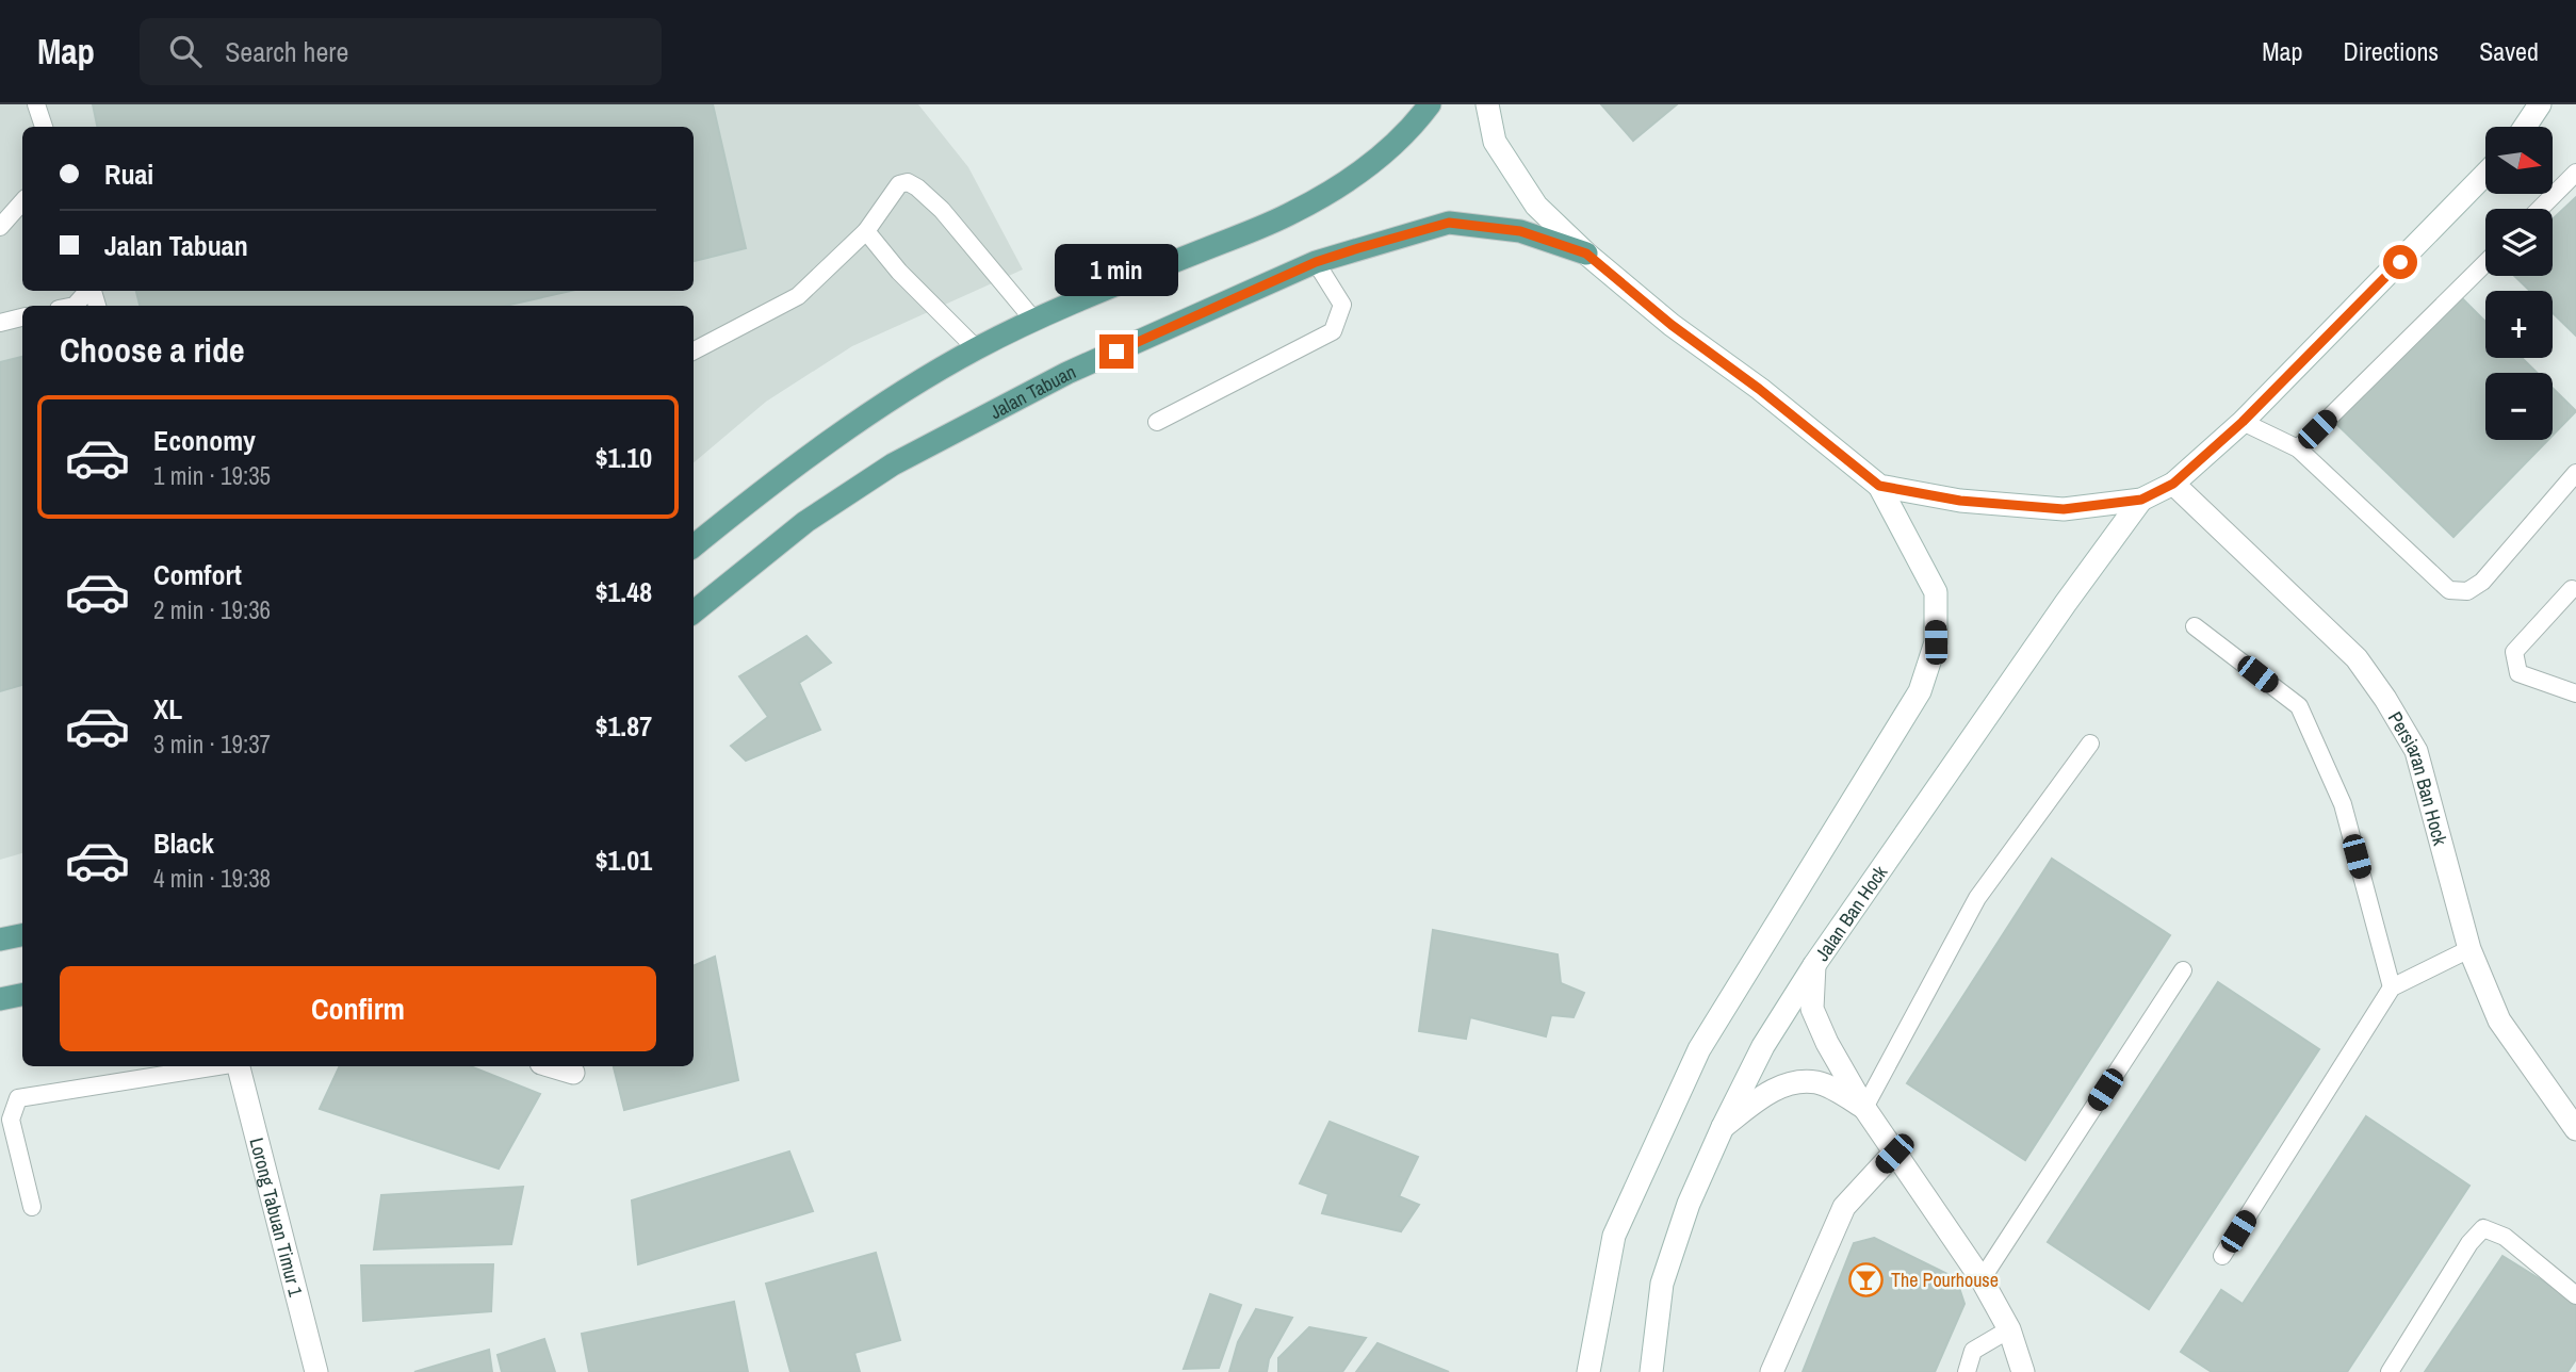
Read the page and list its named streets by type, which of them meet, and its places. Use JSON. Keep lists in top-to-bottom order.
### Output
{
  "streets": {
    "main road": [
      "Jalan Tabuan",
      "Persiaran Ban Hock",
      "Jalan Ban Hock",
      "Lorong Tabuan Timur 1"
    ]
  },
  "places": {
    "bar": ["The Pourhouse"]
  },
  "north": "right",
  "page": {
    "header": "Map",
    "search": "Search here",
    "nav": ["Map", "Directions", "Saved"],
    "map_buttons": ["+", "−"],
    "banner": ["Ruai", "Jalan Tabuan"],
    "bubble": "1 min",
    "heading": "Choose a ride",
    "list": [
      {
        "name": "Economy",
        "note": "1 min · 19:35",
        "value": "$1.10"
      },
      {
        "name": "Comfort",
        "note": "2 min · 19:36",
        "value": "$1.48"
      },
      {
        "name": "XL",
        "note": "3 min · 19:37",
        "value": "$1.87"
      },
      {
        "name": "Black",
        "note": "4 min · 19:38",
        "value": "$1.01"
      }
    ],
    "buttons": "Confirm"
  }
}
